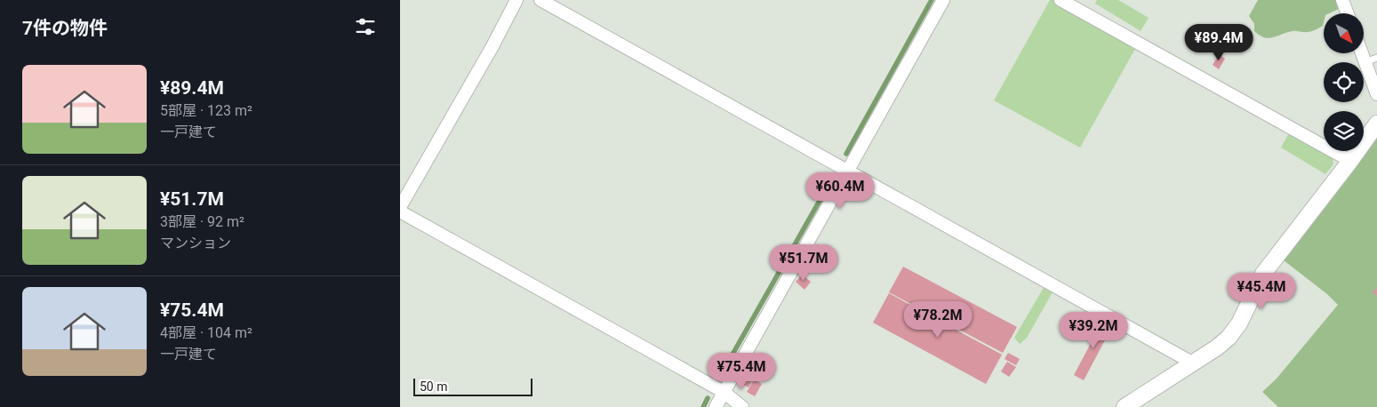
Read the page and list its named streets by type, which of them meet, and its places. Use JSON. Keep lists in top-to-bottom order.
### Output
{
  "scale_bar": "50 m",
  "north": "bottom right",
  "page": {
    "heading": "7件の物件",
    "price": [
      "¥89.4M",
      "¥60.4M",
      "¥51.7M",
      "¥45.4M",
      "¥78.2M",
      "¥39.2M",
      "¥75.4M"
    ],
    "list": [
      {
        "name": "¥89.4M",
        "note": "5部屋 · 123 m² · 一戸建て"
      },
      {
        "name": "¥51.7M",
        "note": "3部屋 · 92 m² · マンション"
      },
      {
        "name": "¥75.4M",
        "note": "4部屋 · 104 m² · 一戸建て"
      }
    ],
    "scale": "50 m"
  }
}
